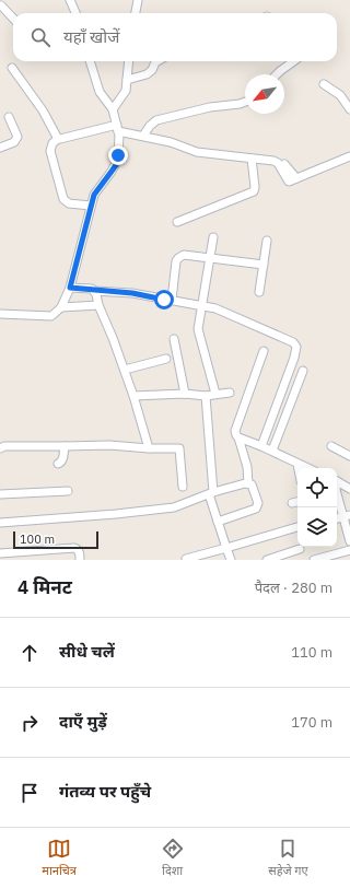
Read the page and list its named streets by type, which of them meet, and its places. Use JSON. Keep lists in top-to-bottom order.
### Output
{
  "scale_bar": "100 m",
  "north": "bottom left",
  "page": {
    "search": "यहाँ खोजें",
    "scale": "100 m",
    "heading": ["4 मिनट", "पैदल · 280 m"],
    "list": [
      ["सीधे चलें", "110 m"],
      ["दाएँ मुड़ें", "170 m"],
      "गंतव्य पर पहुँचे"
    ],
    "nav": ["मानचित्र", "दिशा", "सहेजे गए"]
  }
}
